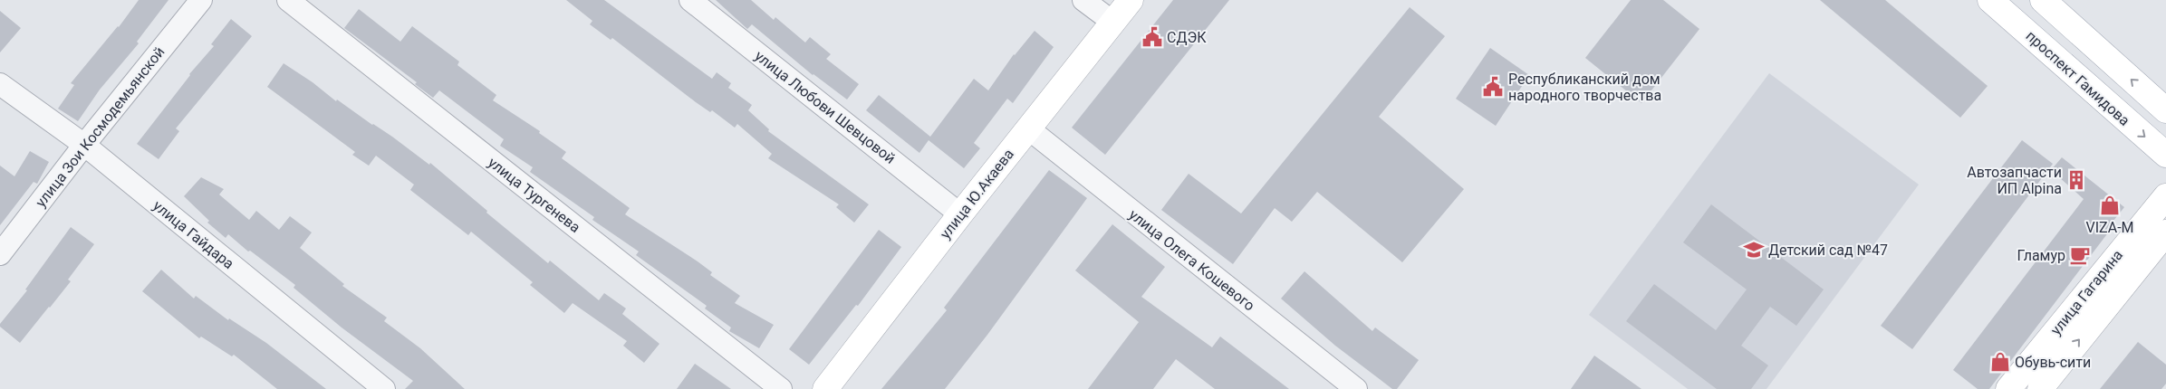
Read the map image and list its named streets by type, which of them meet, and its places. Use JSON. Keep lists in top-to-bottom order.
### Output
{
  "streets": {
    "main road": ["проспект Гамидова", "улица Ю.Акаева", "улица Гагарина"],
    "street": [
      "улица Любови Шевцовой",
      "улица Зои Космодемьянской",
      "улица Тургенева",
      "улица Гайдара",
      "улица Олега Кошевого"
    ]
  },
  "crossings": [
    ["улица Любови Шевцовой", "улица Ю.Акаева"],
    ["улица Зои Космодемьянской", "улица Гайдара"],
    ["улица Ю.Акаева", "улица Олега Кошевого"]
  ],
  "places": {
    "public building": ["СДЭК", "Республиканский дом народного творчества"],
    "building": ["Автозапчасти ИП Alpina"],
    "shop": ["VIZA-M", "Обувь-сити"],
    "school or university": ["Детский сад №47"],
    "cafe": ["Гламур"]
  }
}
